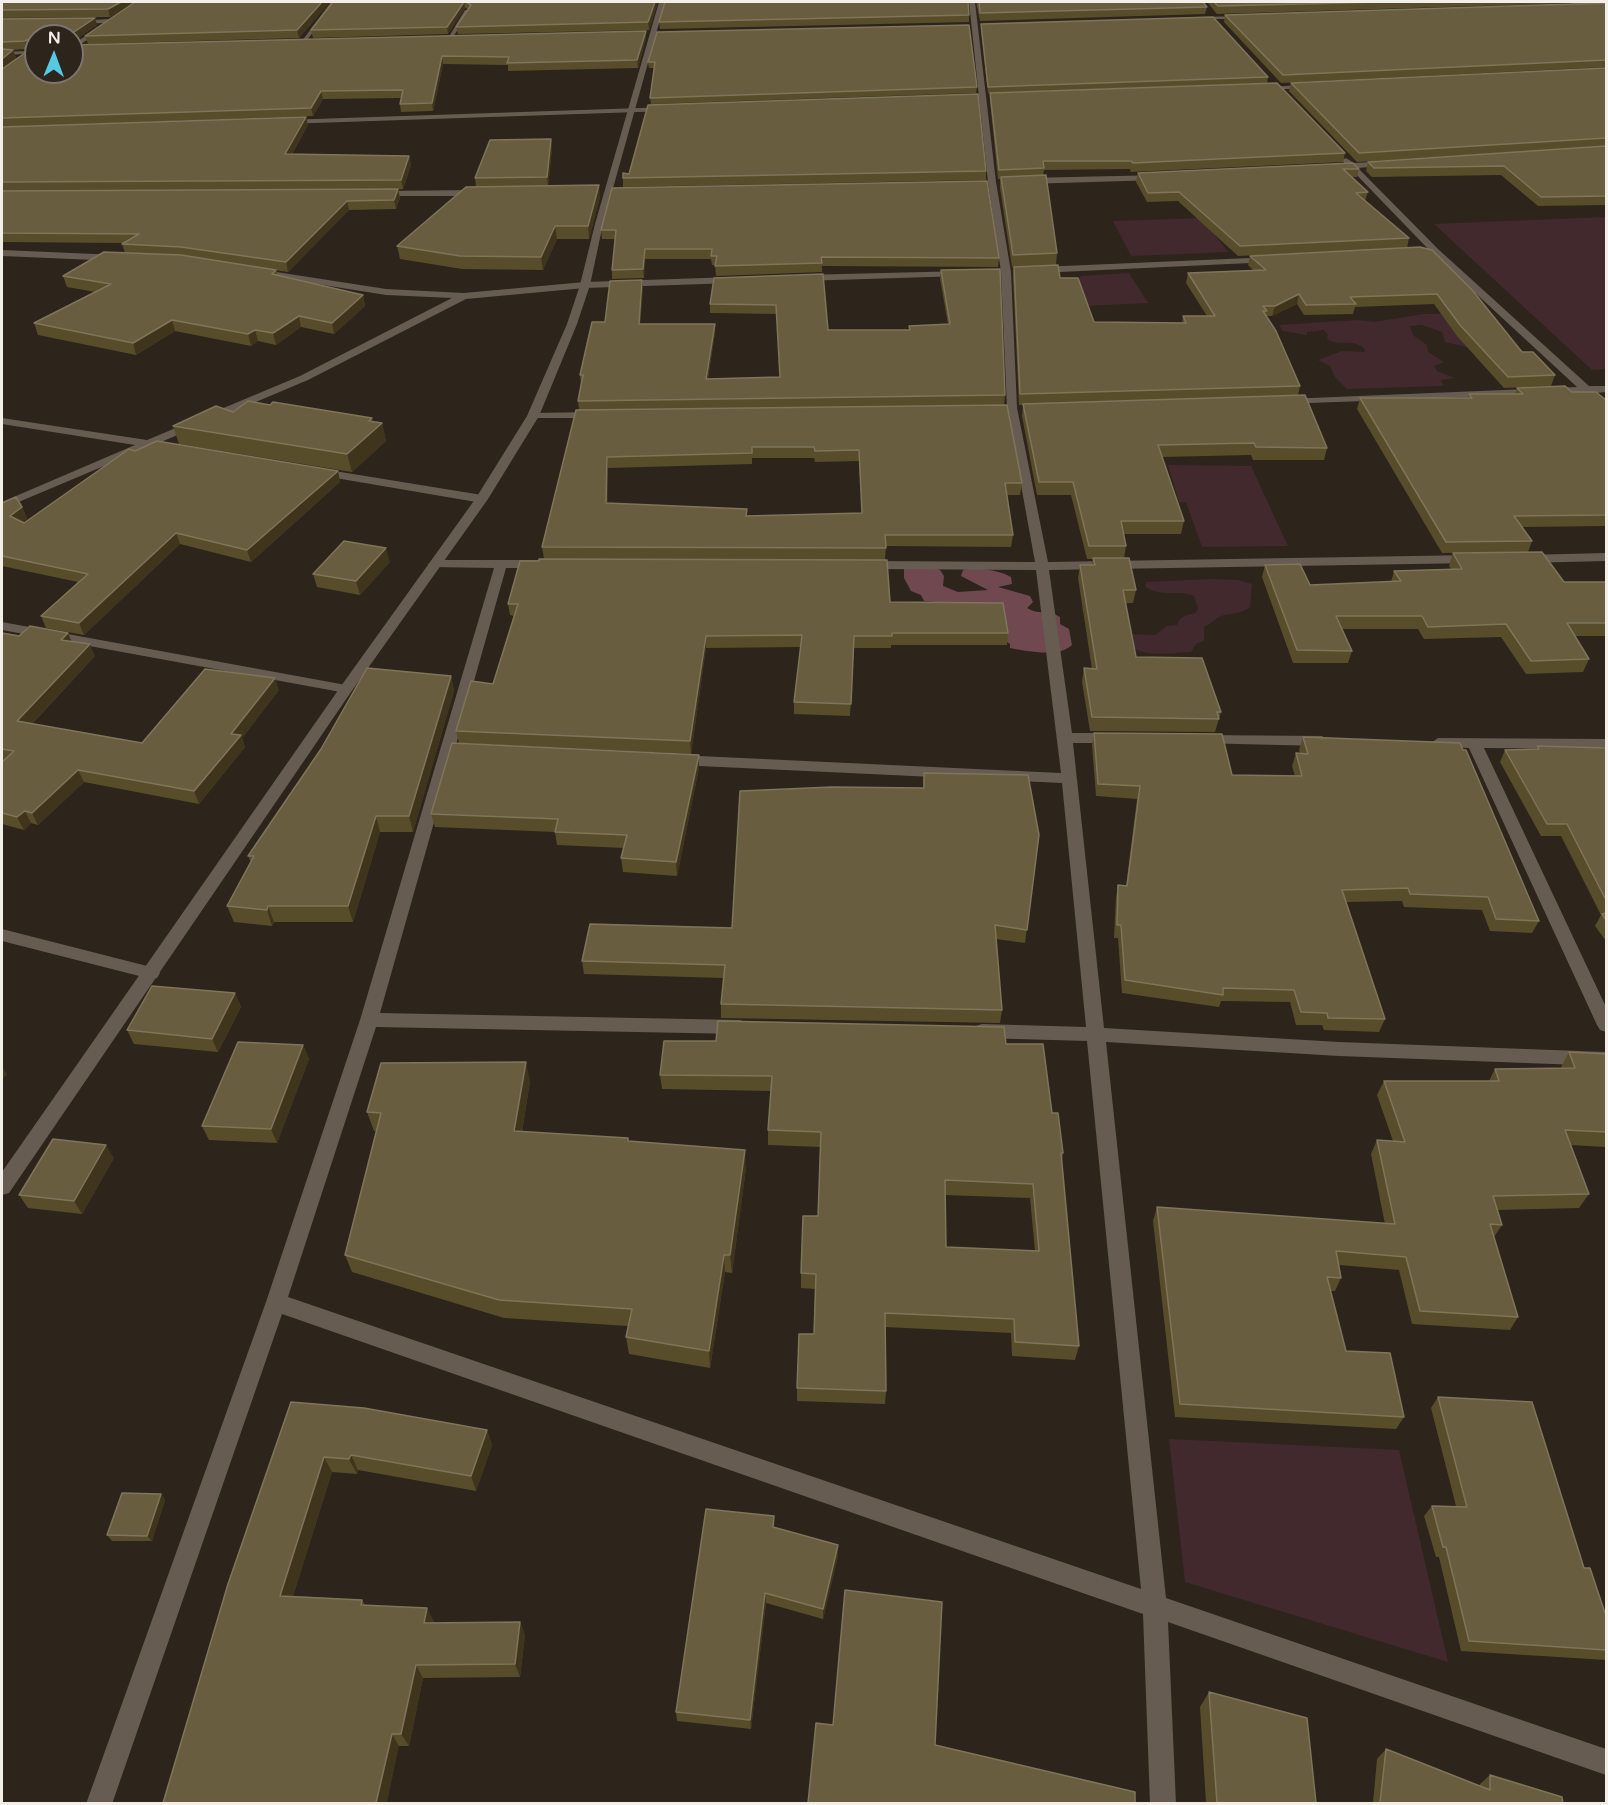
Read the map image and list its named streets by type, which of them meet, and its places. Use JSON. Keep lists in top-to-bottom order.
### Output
{
  "north": "top"
}
